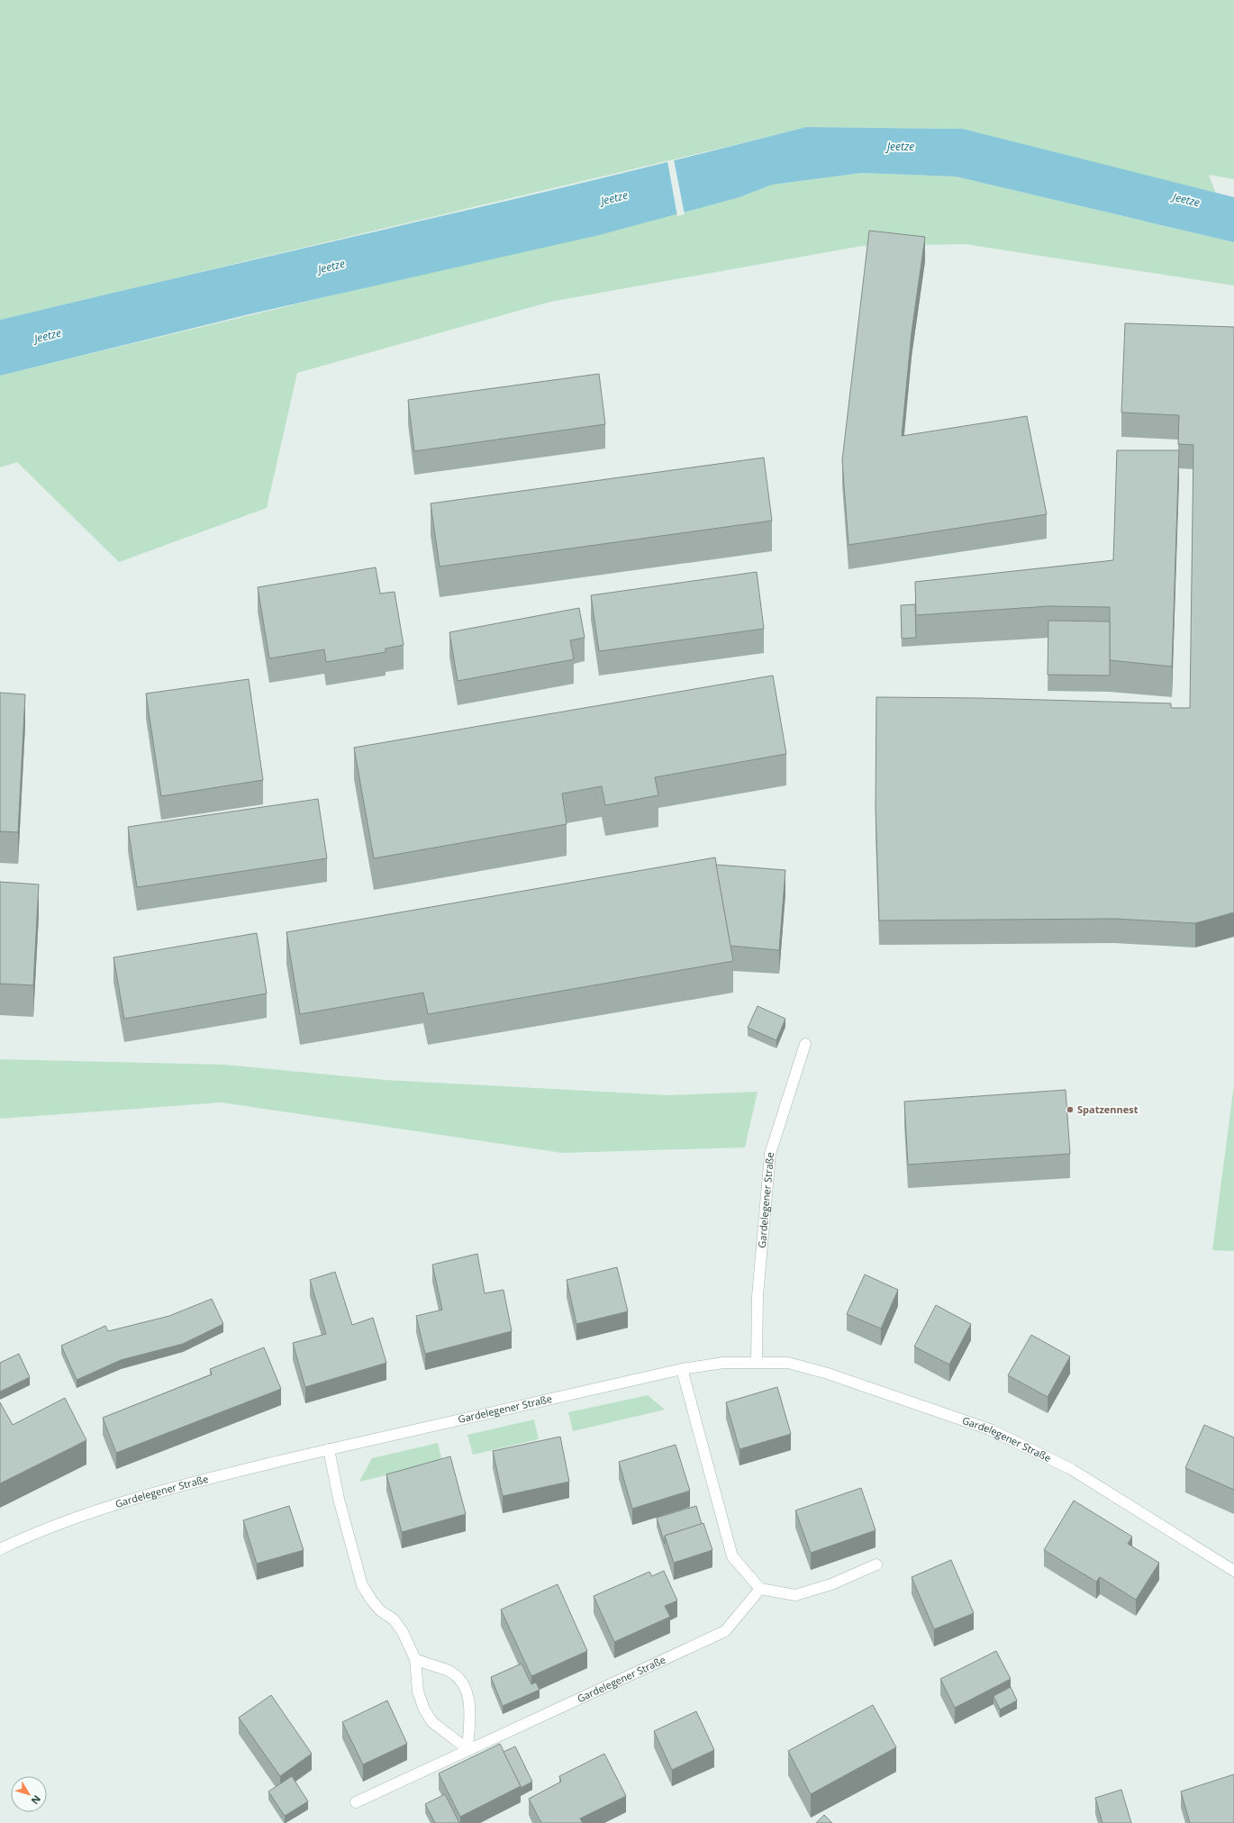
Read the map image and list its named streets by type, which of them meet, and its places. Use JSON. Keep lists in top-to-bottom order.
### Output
{
  "streets": {
    "street": ["Gardelegener Straße"]
  },
  "water": ["Jeetze"],
  "places": ["Spatzennest"],
  "north": "bottom right"
}
